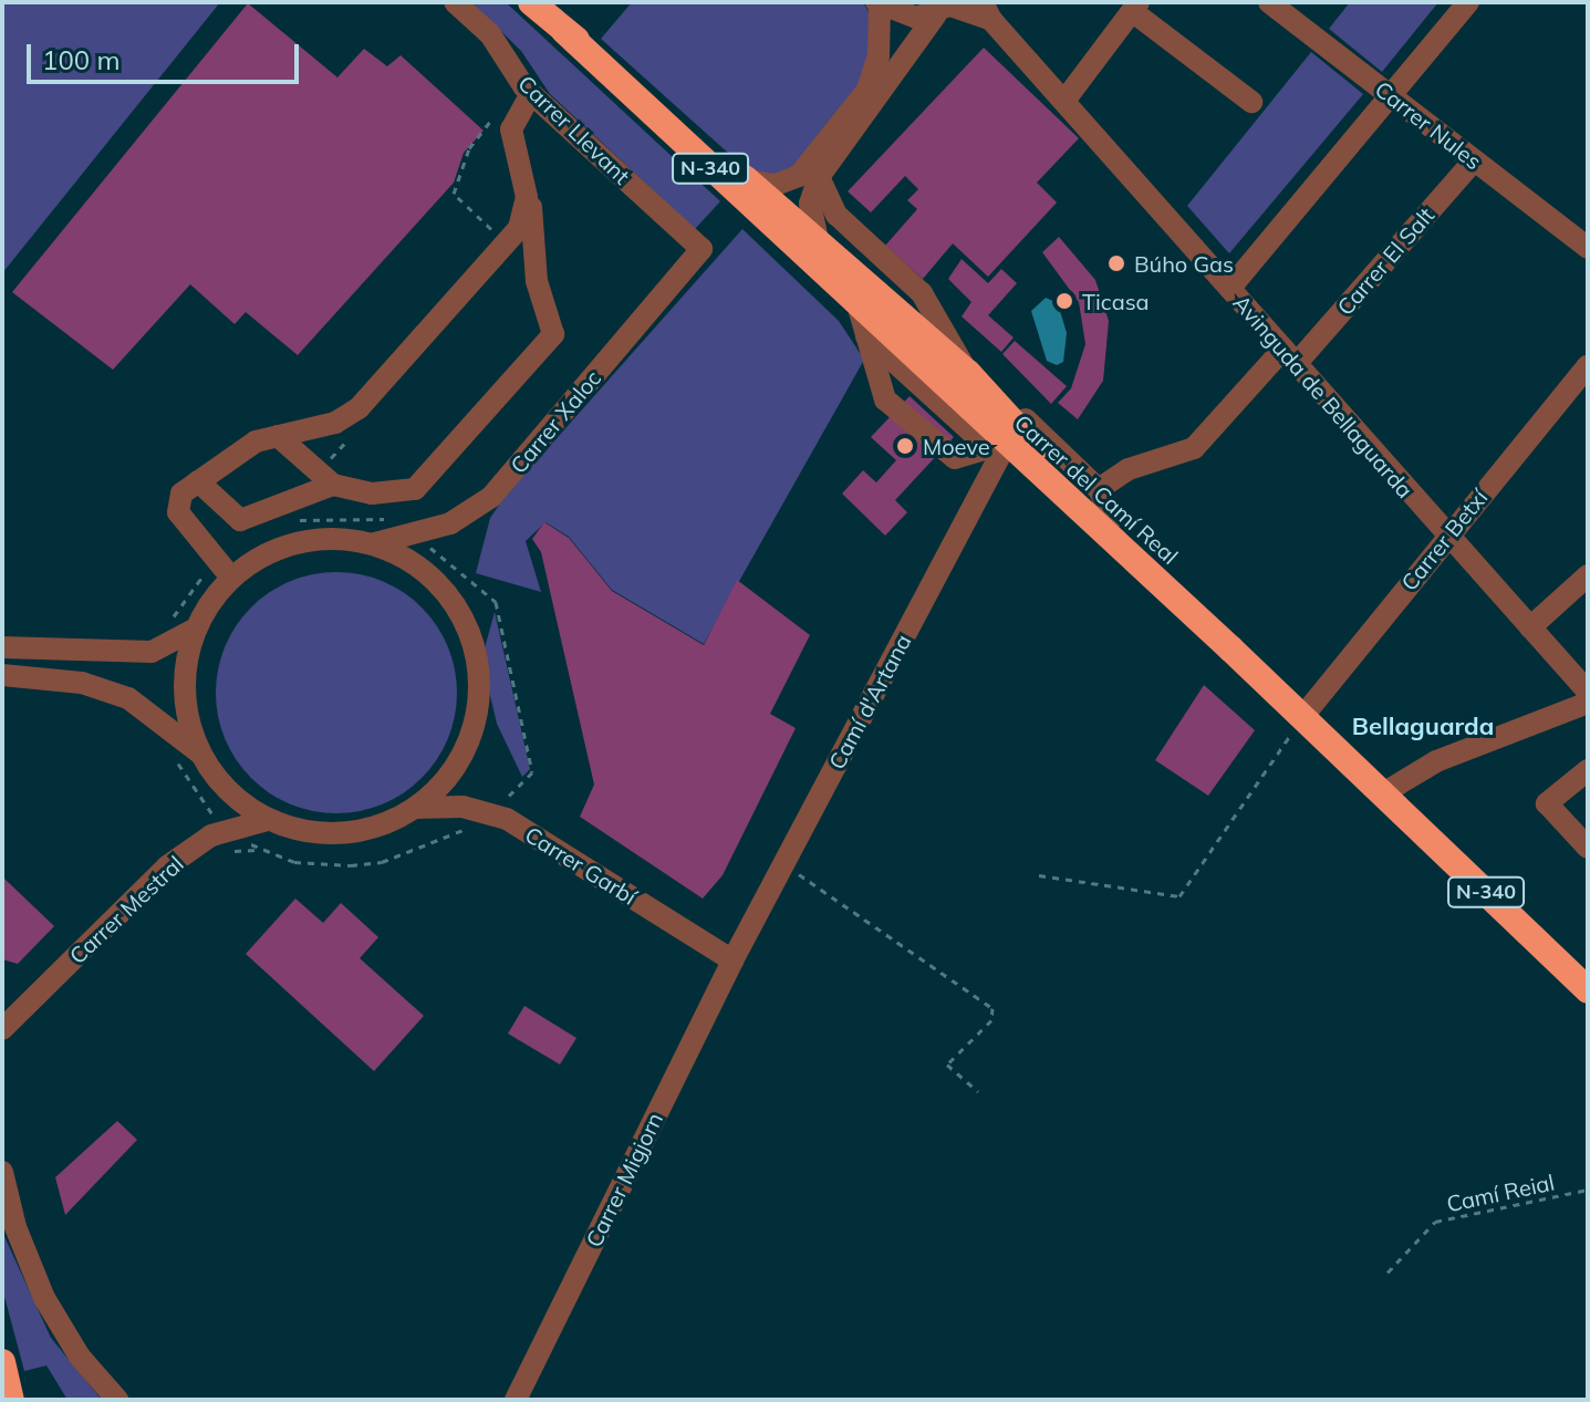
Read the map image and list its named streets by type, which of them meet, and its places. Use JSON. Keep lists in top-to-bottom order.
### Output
{
  "streets": {
    "highway": ["N-340", "Carrer del Camí Real"],
    "street": [
      "Carrer Nules",
      "Carrer Llevant",
      "Carrer El Salt",
      "Avinguda de Bellaguarda",
      "Carrer Xaloc",
      "Carrer Betxí",
      "Camí d'Artana",
      "Carrer Garbí",
      "Carrer Mestral",
      "Carrer Migjorn"
    ],
    "path": ["Camí Reial"]
  },
  "crossings": [
    ["Carrer Nules", "Carrer El Salt"],
    ["Carrer Llevant", "Carrer Xaloc"],
    ["N-340", "Carrer del Camí Real"],
    ["Carrer El Salt", "Avinguda de Bellaguarda"],
    ["Avinguda de Bellaguarda", "Carrer Betxí"],
    ["Carrer Xaloc", "Carrer Garbí"],
    ["Carrer Xaloc", "Carrer Mestral"],
    ["Carrer del Camí Real", "Carrer Betxí"],
    ["Carrer del Camí Real", "Camí d'Artana"],
    ["Camí d'Artana", "Carrer Garbí"],
    ["Camí d'Artana", "Carrer Migjorn"],
    ["Carrer Garbí", "Carrer Mestral"],
    ["Carrer Garbí", "Carrer Migjorn"]
  ],
  "districts": ["Bellaguarda"],
  "places": ["Búho Gas", "Ticasa", "Moeve"],
  "scale_bar": "100 m"
}
